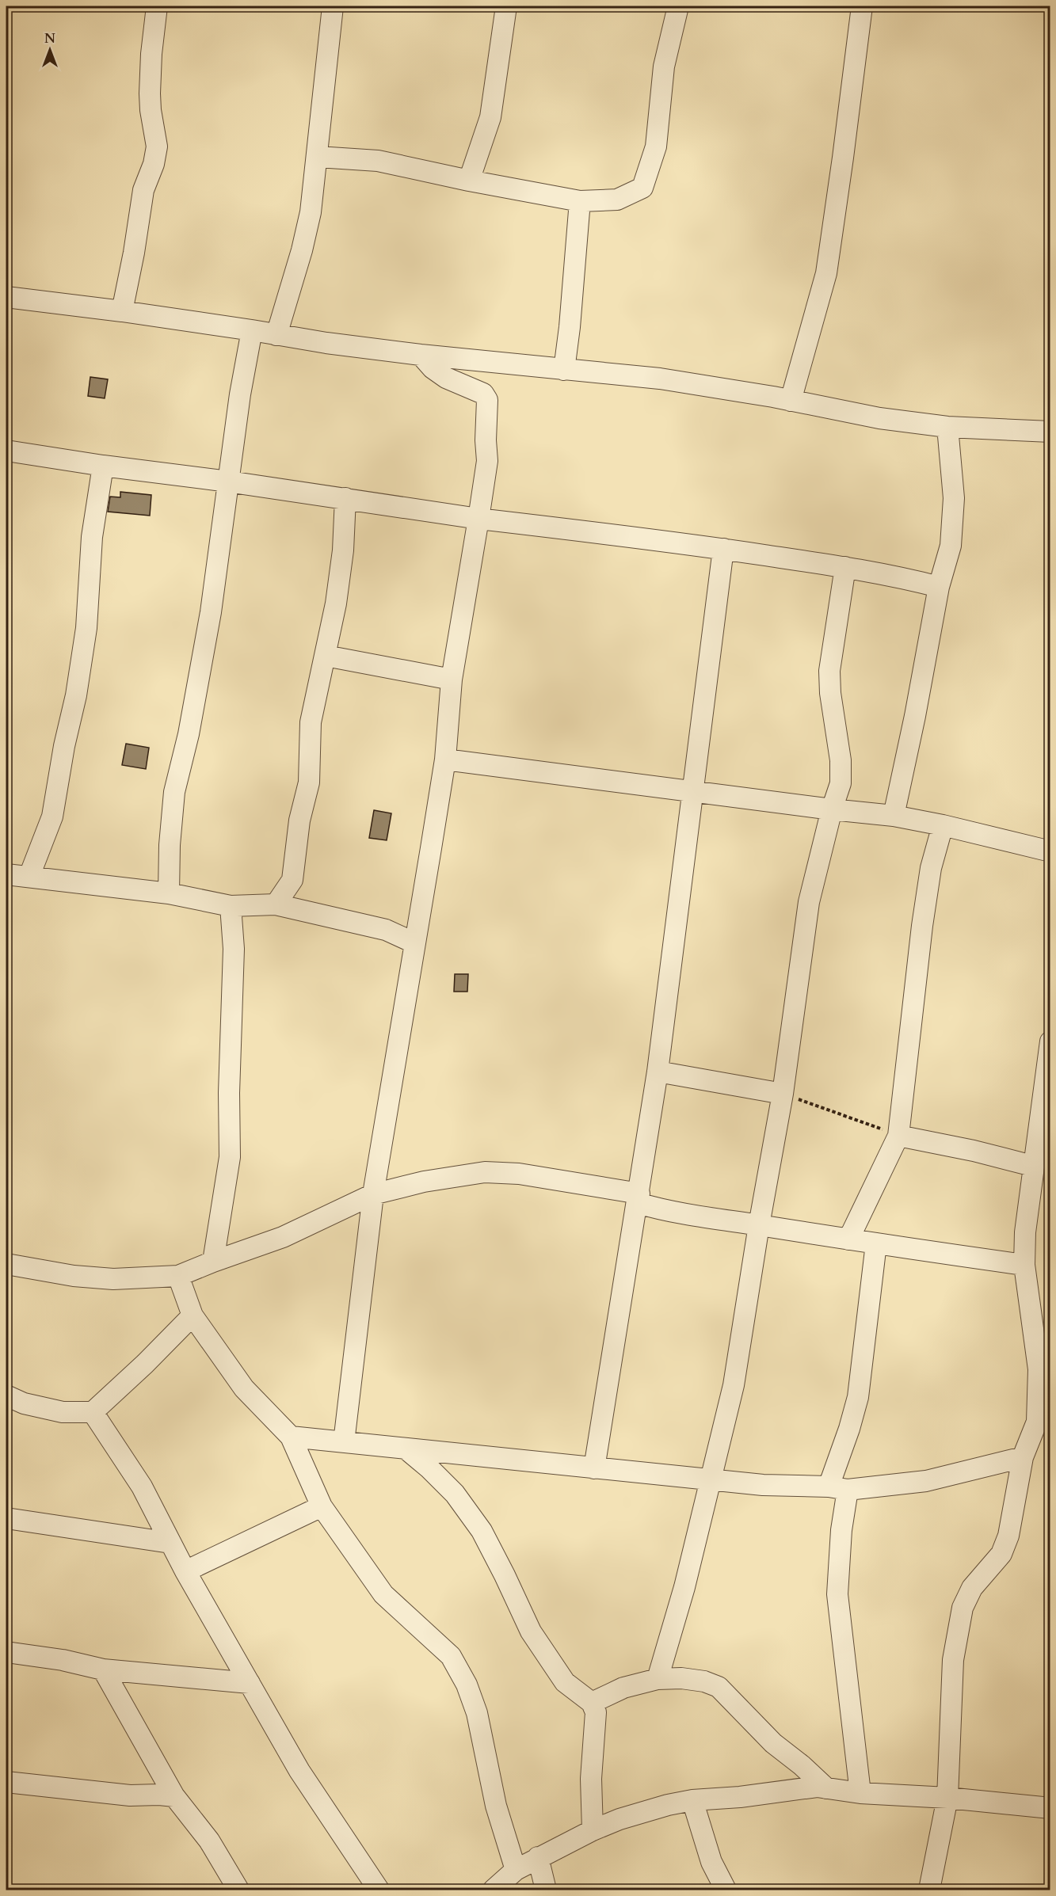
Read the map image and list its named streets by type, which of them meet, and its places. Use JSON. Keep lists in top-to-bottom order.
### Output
{
  "north": "top"
}
